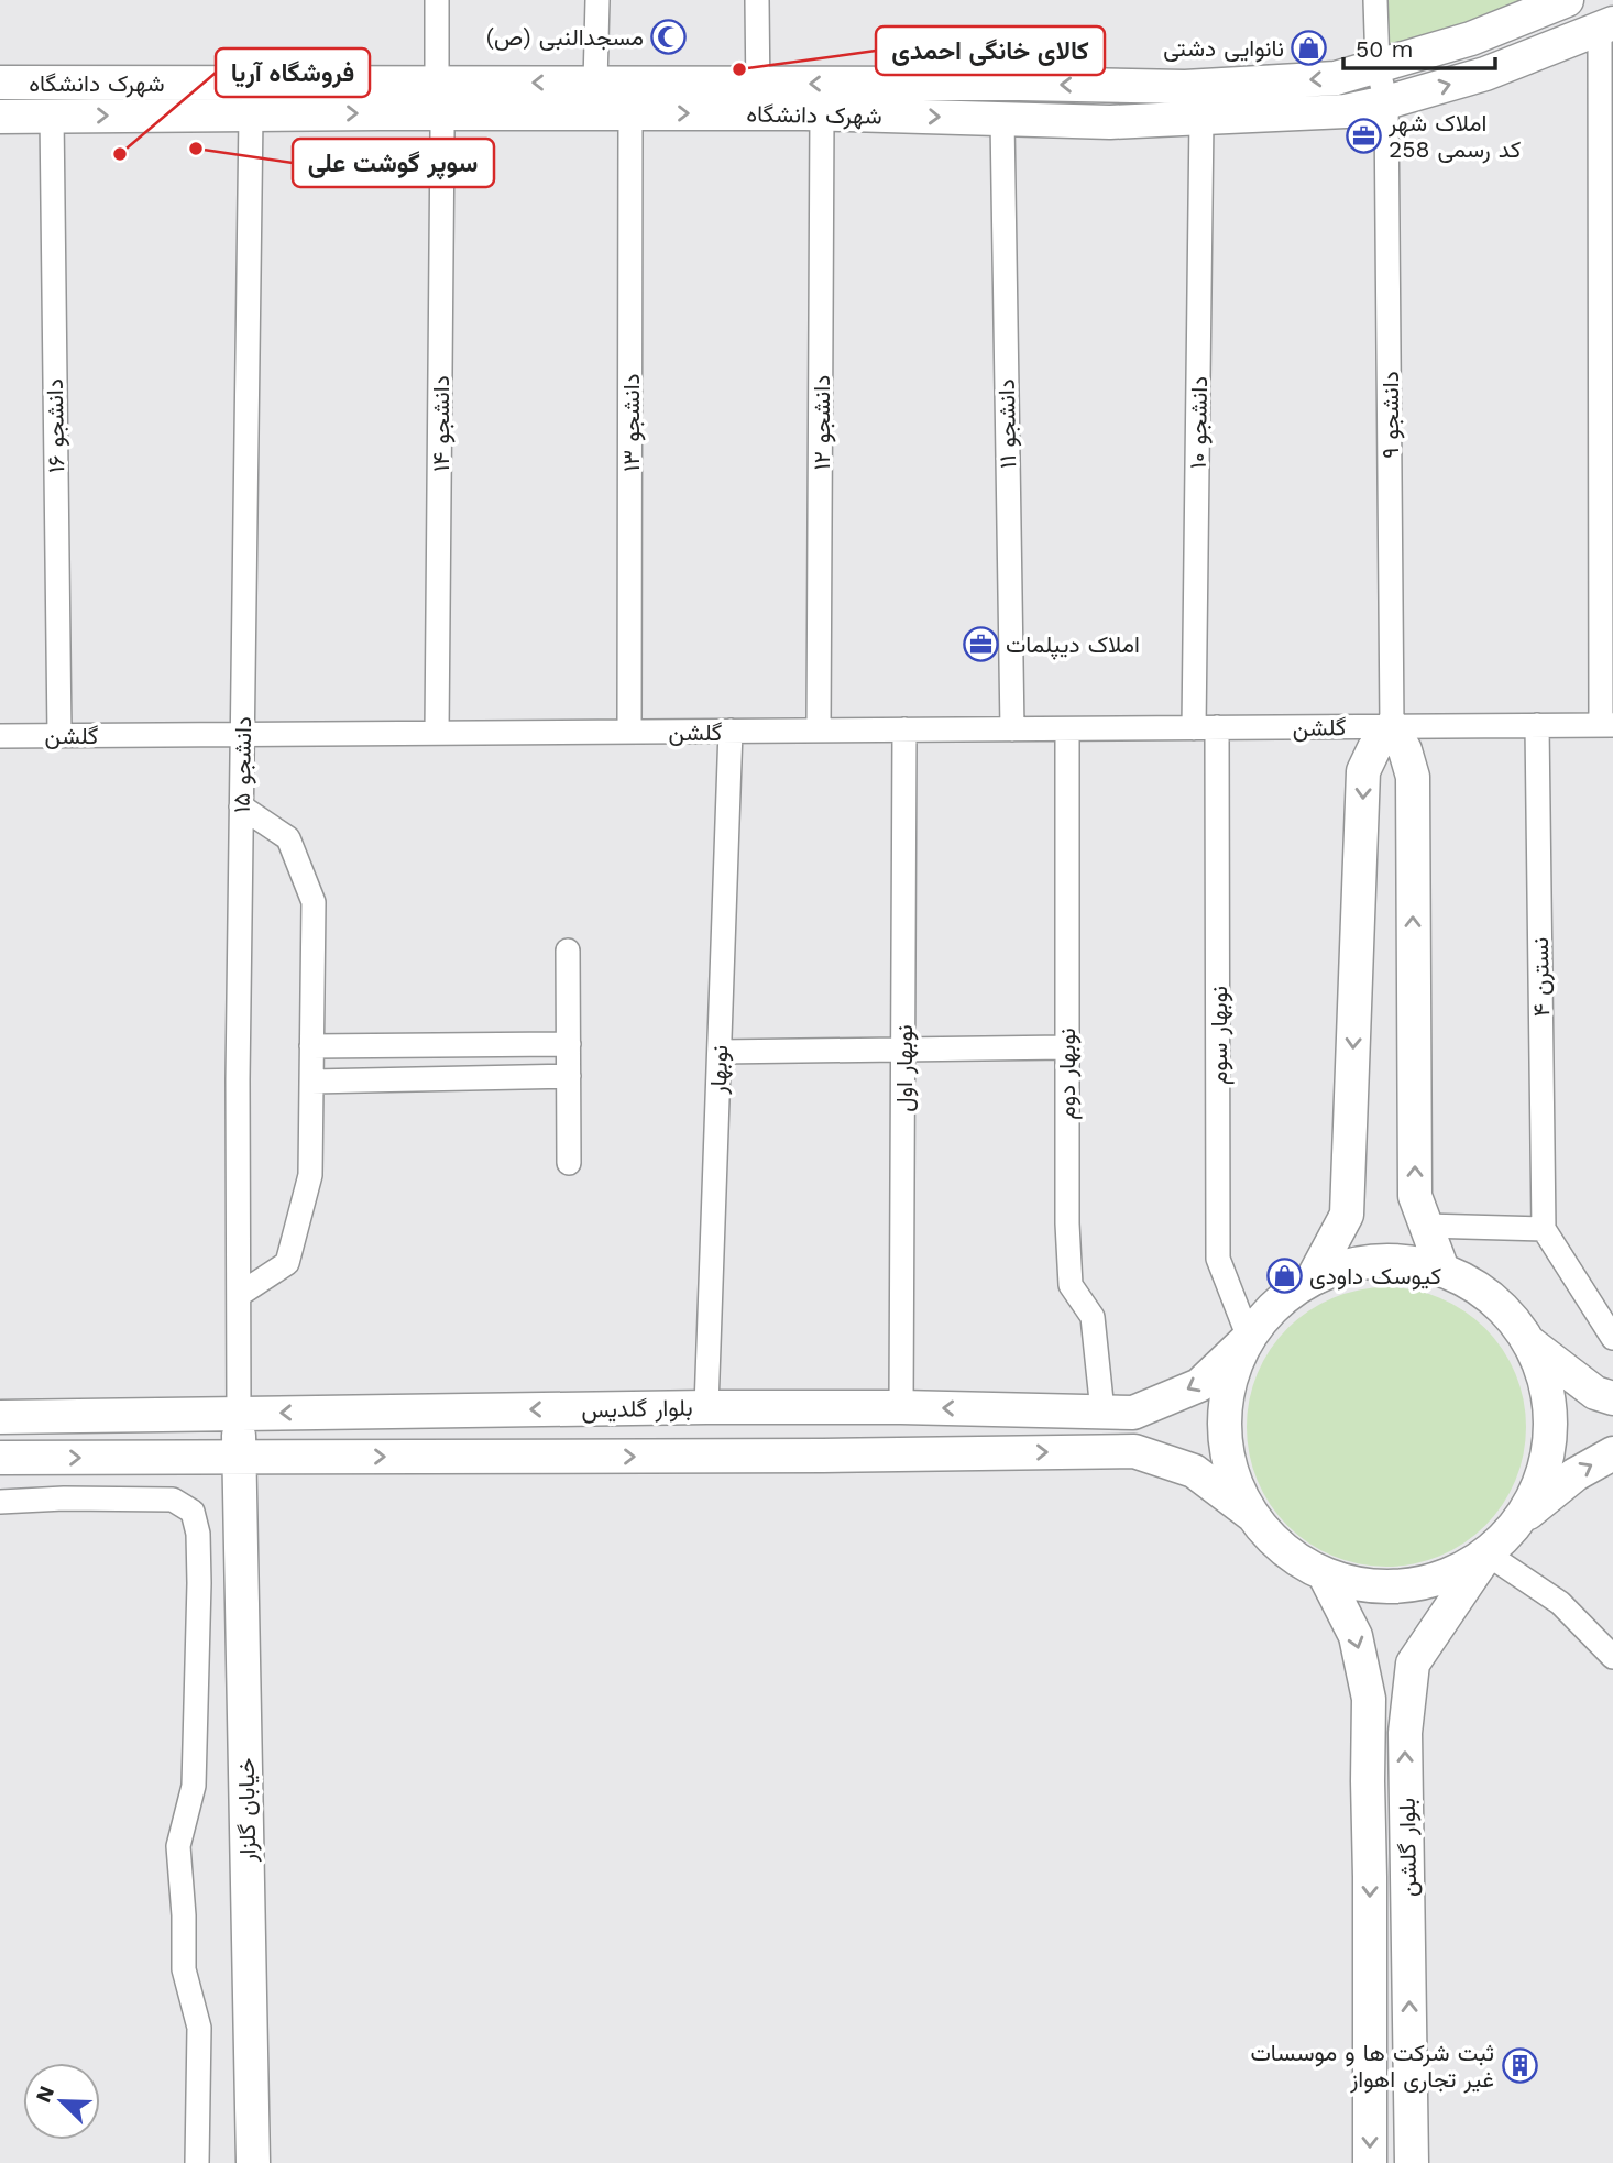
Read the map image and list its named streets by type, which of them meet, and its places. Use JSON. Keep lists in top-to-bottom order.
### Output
{
  "streets": {
    "main road": [
      "شهرک دانشگاه",
      "گلشن",
      "بلوار گلدیس",
      "خیابان گلزار",
      "بلوار گلشن"
    ],
    "street": [
      "دانشجو ۹",
      "دانشجو ۱۳",
      "دانشجو ۱۲",
      "دانشجو ۱۰",
      "دانشجو ۱۴",
      "دانشجو ۱۱",
      "دانشجو ۱۶",
      "دانشجو ۱۵",
      "نسترن ۴",
      "نوبهار سوم",
      "نوبهار اول",
      "نوبهار",
      "نوبهار دوم"
    ]
  },
  "crossings": [
    ["شهرک دانشگاه", "دانشجو ۹"],
    ["شهرک دانشگاه", "دانشجو ۱۳"],
    ["شهرک دانشگاه", "دانشجو ۱۲"],
    ["شهرک دانشگاه", "دانشجو ۱۰"],
    ["شهرک دانشگاه", "دانشجو ۱۴"],
    ["شهرک دانشگاه", "دانشجو ۱۱"],
    ["شهرک دانشگاه", "دانشجو ۱۶"],
    ["شهرک دانشگاه", "دانشجو ۱۵"],
    ["دانشجو ۹", "گلشن"],
    ["دانشجو ۱۳", "گلشن"],
    ["دانشجو ۱۲", "گلشن"],
    ["دانشجو ۱۰", "گلشن"],
    ["دانشجو ۱۰", "نوبهار سوم"],
    ["دانشجو ۱۴", "گلشن"],
    ["دانشجو ۱۱", "گلشن"],
    ["دانشجو ۱۶", "گلشن"],
    ["گلشن", "دانشجو ۱۵"],
    ["گلشن", "نسترن ۴"],
    ["گلشن", "نوبهار سوم"],
    ["گلشن", "نوبهار اول"],
    ["گلشن", "نوبهار"],
    ["گلشن", "نوبهار دوم"],
    ["دانشجو ۱۵", "بلوار گلدیس"],
    ["دانشجو ۱۵", "خیابان گلزار"],
    ["نوبهار سوم", "بلوار گلدیس"],
    ["نوبهار اول", "بلوار گلدیس"],
    ["نوبهار", "بلوار گلدیس"],
    ["نوبهار دوم", "بلوار گلدیس"],
    ["بلوار گلدیس", "خیابان گلزار"]
  ],
  "places": {
    "mosque": ["مسجدالنبی (ص)"],
    "shop": ["نانوایی دشتی", "کیوسک داودی"],
    "other": ["کالای خانگی احمدی", "سوپر گوشت علی", "فروشگاه آریا"],
    "office": ["املاک شهر کد رسمی 258", "املاک دیپلمات"],
    "building": ["ثبت شرکت ها و موسسات غیر تجاری اهواز"]
  },
  "scale_bar": "50 m",
  "north": "top left"
}
